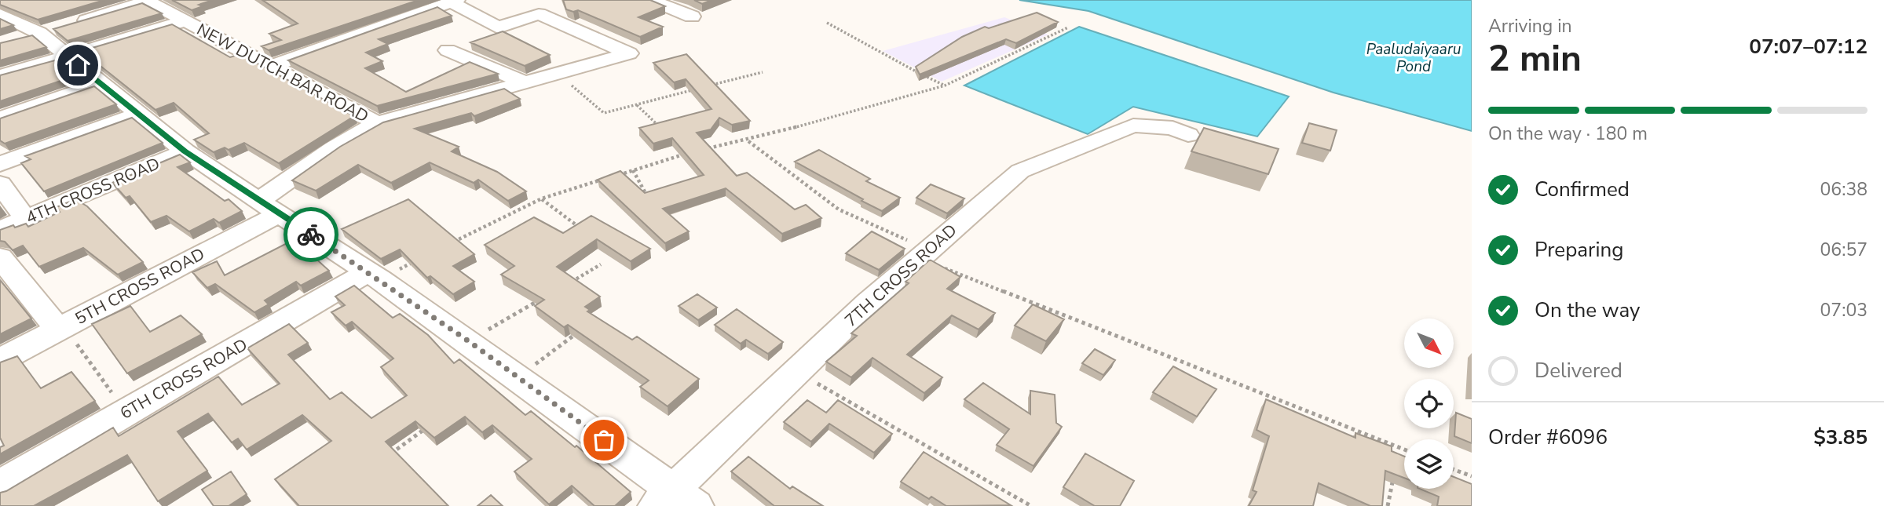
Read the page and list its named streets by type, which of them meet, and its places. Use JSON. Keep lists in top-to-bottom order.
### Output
{
  "streets": {
    "street": [
      "NEW DUTCH BAR ROAD",
      "4TH CROSS ROAD",
      "7TH CROSS ROAD",
      "5TH CROSS ROAD",
      "6TH CROSS ROAD"
    ]
  },
  "crossings": [
    ["NEW DUTCH BAR ROAD", "5TH CROSS ROAD"]
  ],
  "water": ["Paaludaiyaaru Pond"],
  "north": "bottom right",
  "page": {
    "heading": ["2 min", "Arriving in", "07:07–07:12"],
    "panel": ["Order #6096", "$3.85"],
    "bar": "On the way · 180 m",
    "list": [
      ["Confirmed", "06:38"],
      ["Preparing", "06:57"],
      ["On the way", "07:03"],
      "Delivered"
    ]
  }
}
